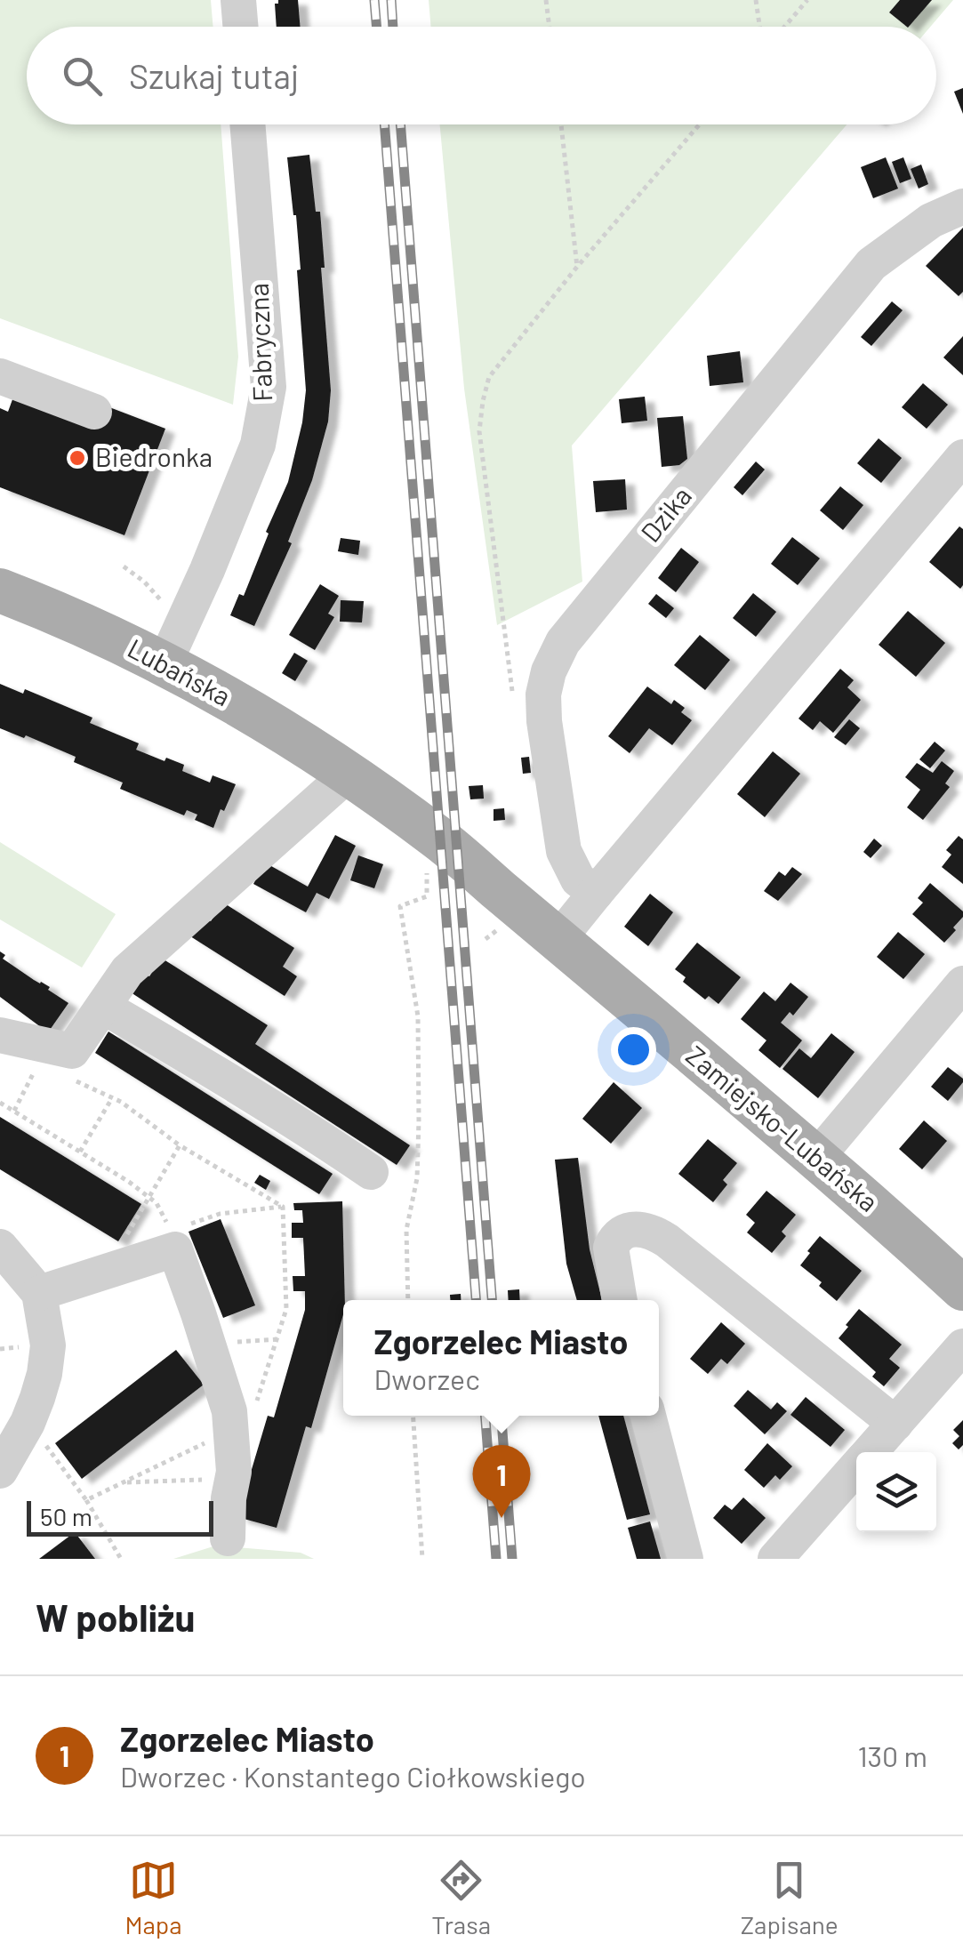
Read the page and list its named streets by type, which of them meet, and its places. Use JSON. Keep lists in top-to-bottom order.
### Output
{
  "streets": {
    "main road": ["Lubańska", "Zamiejsko-Lubańska"],
    "street": ["Fabryczna", "Dzika"]
  },
  "crossings": [
    ["Fabryczna", "Lubańska"],
    ["Lubańska", "Zamiejsko-Lubańska"]
  ],
  "places": ["Biedronka"],
  "scale_bar": "50 m",
  "page": {
    "search": "Szukaj tutaj",
    "popup": ["Zgorzelec Miasto", "Dworzec"],
    "pins": "1",
    "scale": "50 m",
    "heading": "W pobliżu",
    "list": [
      {
        "mark": "1",
        "name": "Zgorzelec Miasto",
        "note": "Dworzec · Konstantego Ciołkowskiego",
        "value": "130 m"
      }
    ],
    "nav": ["Mapa", "Trasa", "Zapisane"]
  }
}
